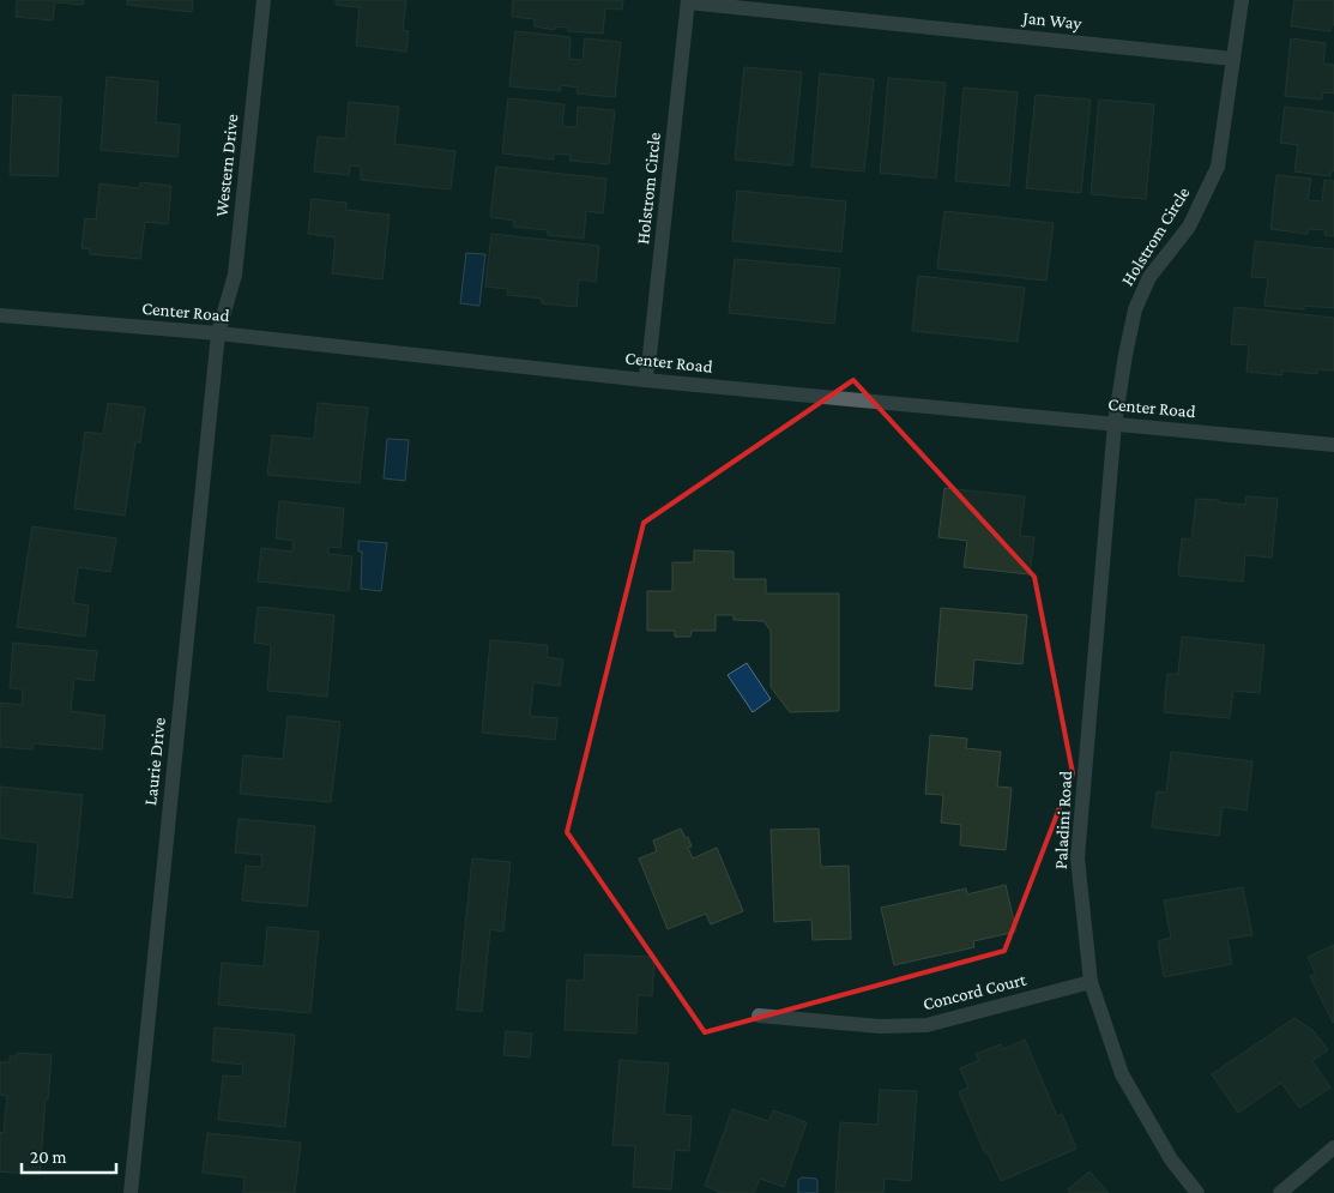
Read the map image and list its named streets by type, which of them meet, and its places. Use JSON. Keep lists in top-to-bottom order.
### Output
{
  "streets": {
    "street": [
      "Jan Way",
      "Western Drive",
      "Holstrom Circle",
      "Center Road",
      "Laurie Drive",
      "Paladini Road",
      "Concord Court"
    ]
  },
  "crossings": [
    ["Jan Way", "Holstrom Circle"],
    ["Western Drive", "Center Road"],
    ["Western Drive", "Laurie Drive"],
    ["Holstrom Circle", "Center Road"],
    ["Holstrom Circle", "Paladini Road"],
    ["Center Road", "Laurie Drive"],
    ["Center Road", "Paladini Road"],
    ["Paladini Road", "Concord Court"]
  ],
  "scale_bar": "20 m"
}
